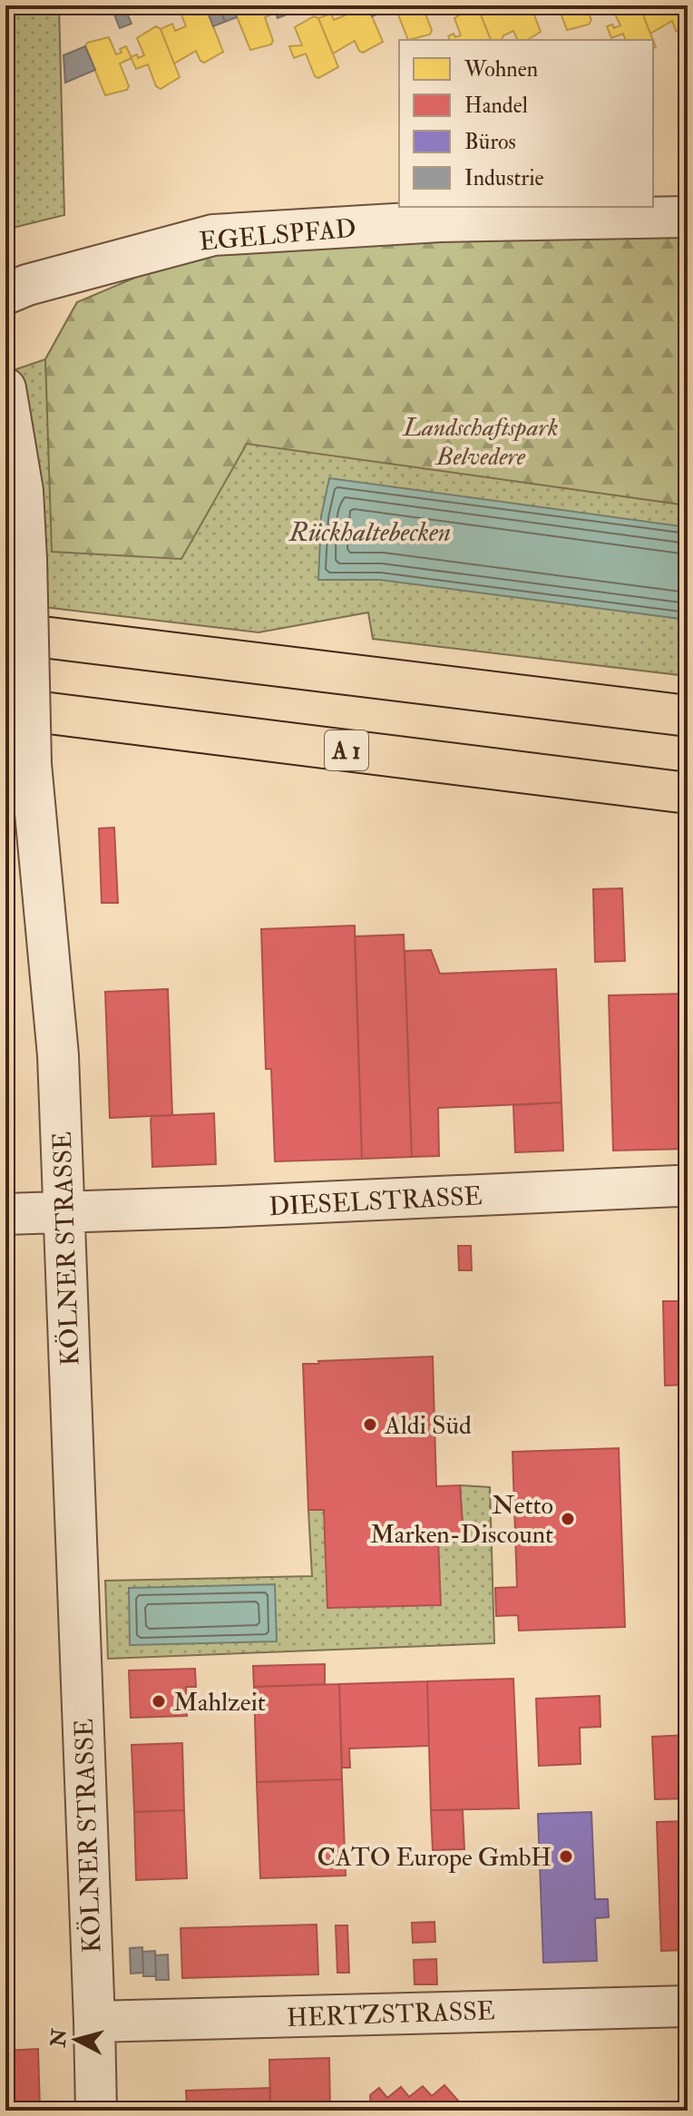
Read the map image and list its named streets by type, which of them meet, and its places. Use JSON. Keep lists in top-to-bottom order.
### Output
{
  "streets": {
    "highway": ["A 1"],
    "street": [
      "EGELSPFAD",
      "DIESELSTRASSE",
      "KÖLNER STRASSE",
      "HERTZSTRASSE"
    ]
  },
  "crossings": [
    ["DIESELSTRASSE", "KÖLNER STRASSE"],
    ["KÖLNER STRASSE", "HERTZSTRASSE"]
  ],
  "water": ["Rückhaltebecken"],
  "parks": ["Landschaftspark Belvedere"],
  "places": [
    "Aldi Süd",
    "Netto Marken-Discount",
    "Mahlzeit",
    "CATO Europe GmbH"
  ],
  "legend": [
    "Wohnen",
    "Handel",
    "Büros",
    "Industrie"
  ],
  "north": "left"
}
